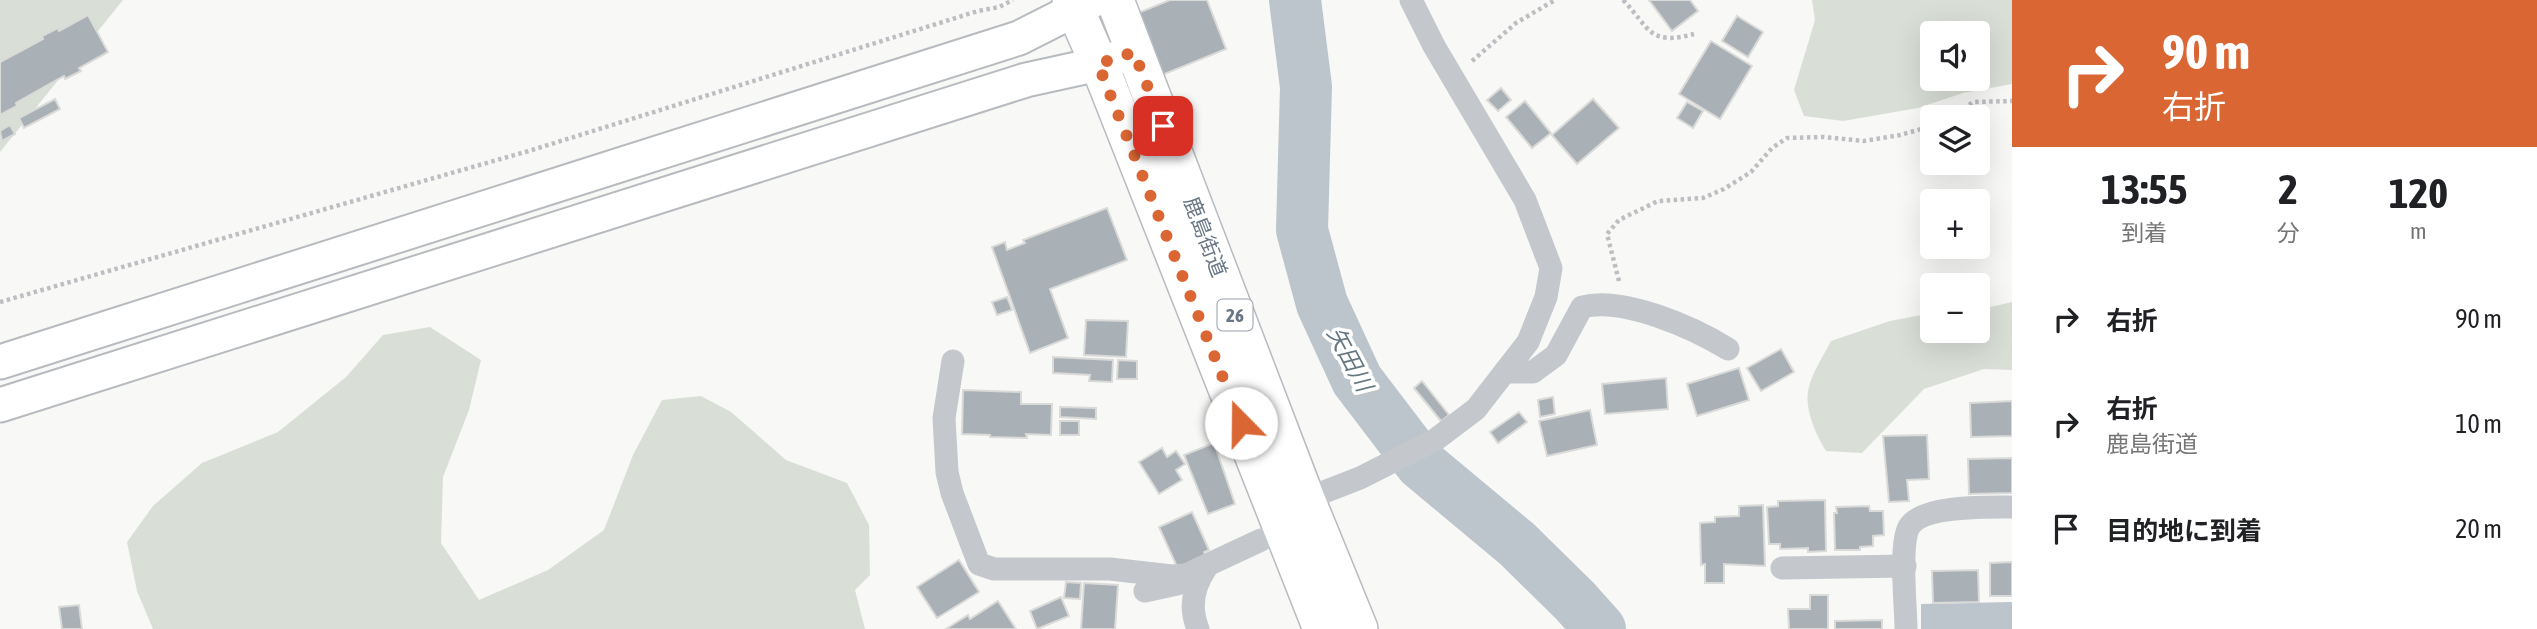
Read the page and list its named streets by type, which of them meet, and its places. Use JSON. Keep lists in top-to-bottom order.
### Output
{
  "streets": {
    "main road": ["鹿島街道", "26"]
  },
  "water": ["矢田川"],
  "page": {
    "turn": ["90 m", "右折"],
    "map_buttons": ["+", "−"],
    "eta": [
      "13:55",
      "到着",
      "2",
      "分",
      "120",
      "m"
    ],
    "list": [
      {
        "name": "右折",
        "value": "90 m"
      },
      {
        "name": "右折",
        "note": "鹿島街道",
        "value": "10 m"
      },
      {
        "name": "目的地に到着",
        "value": "20 m"
      }
    ]
  }
}
